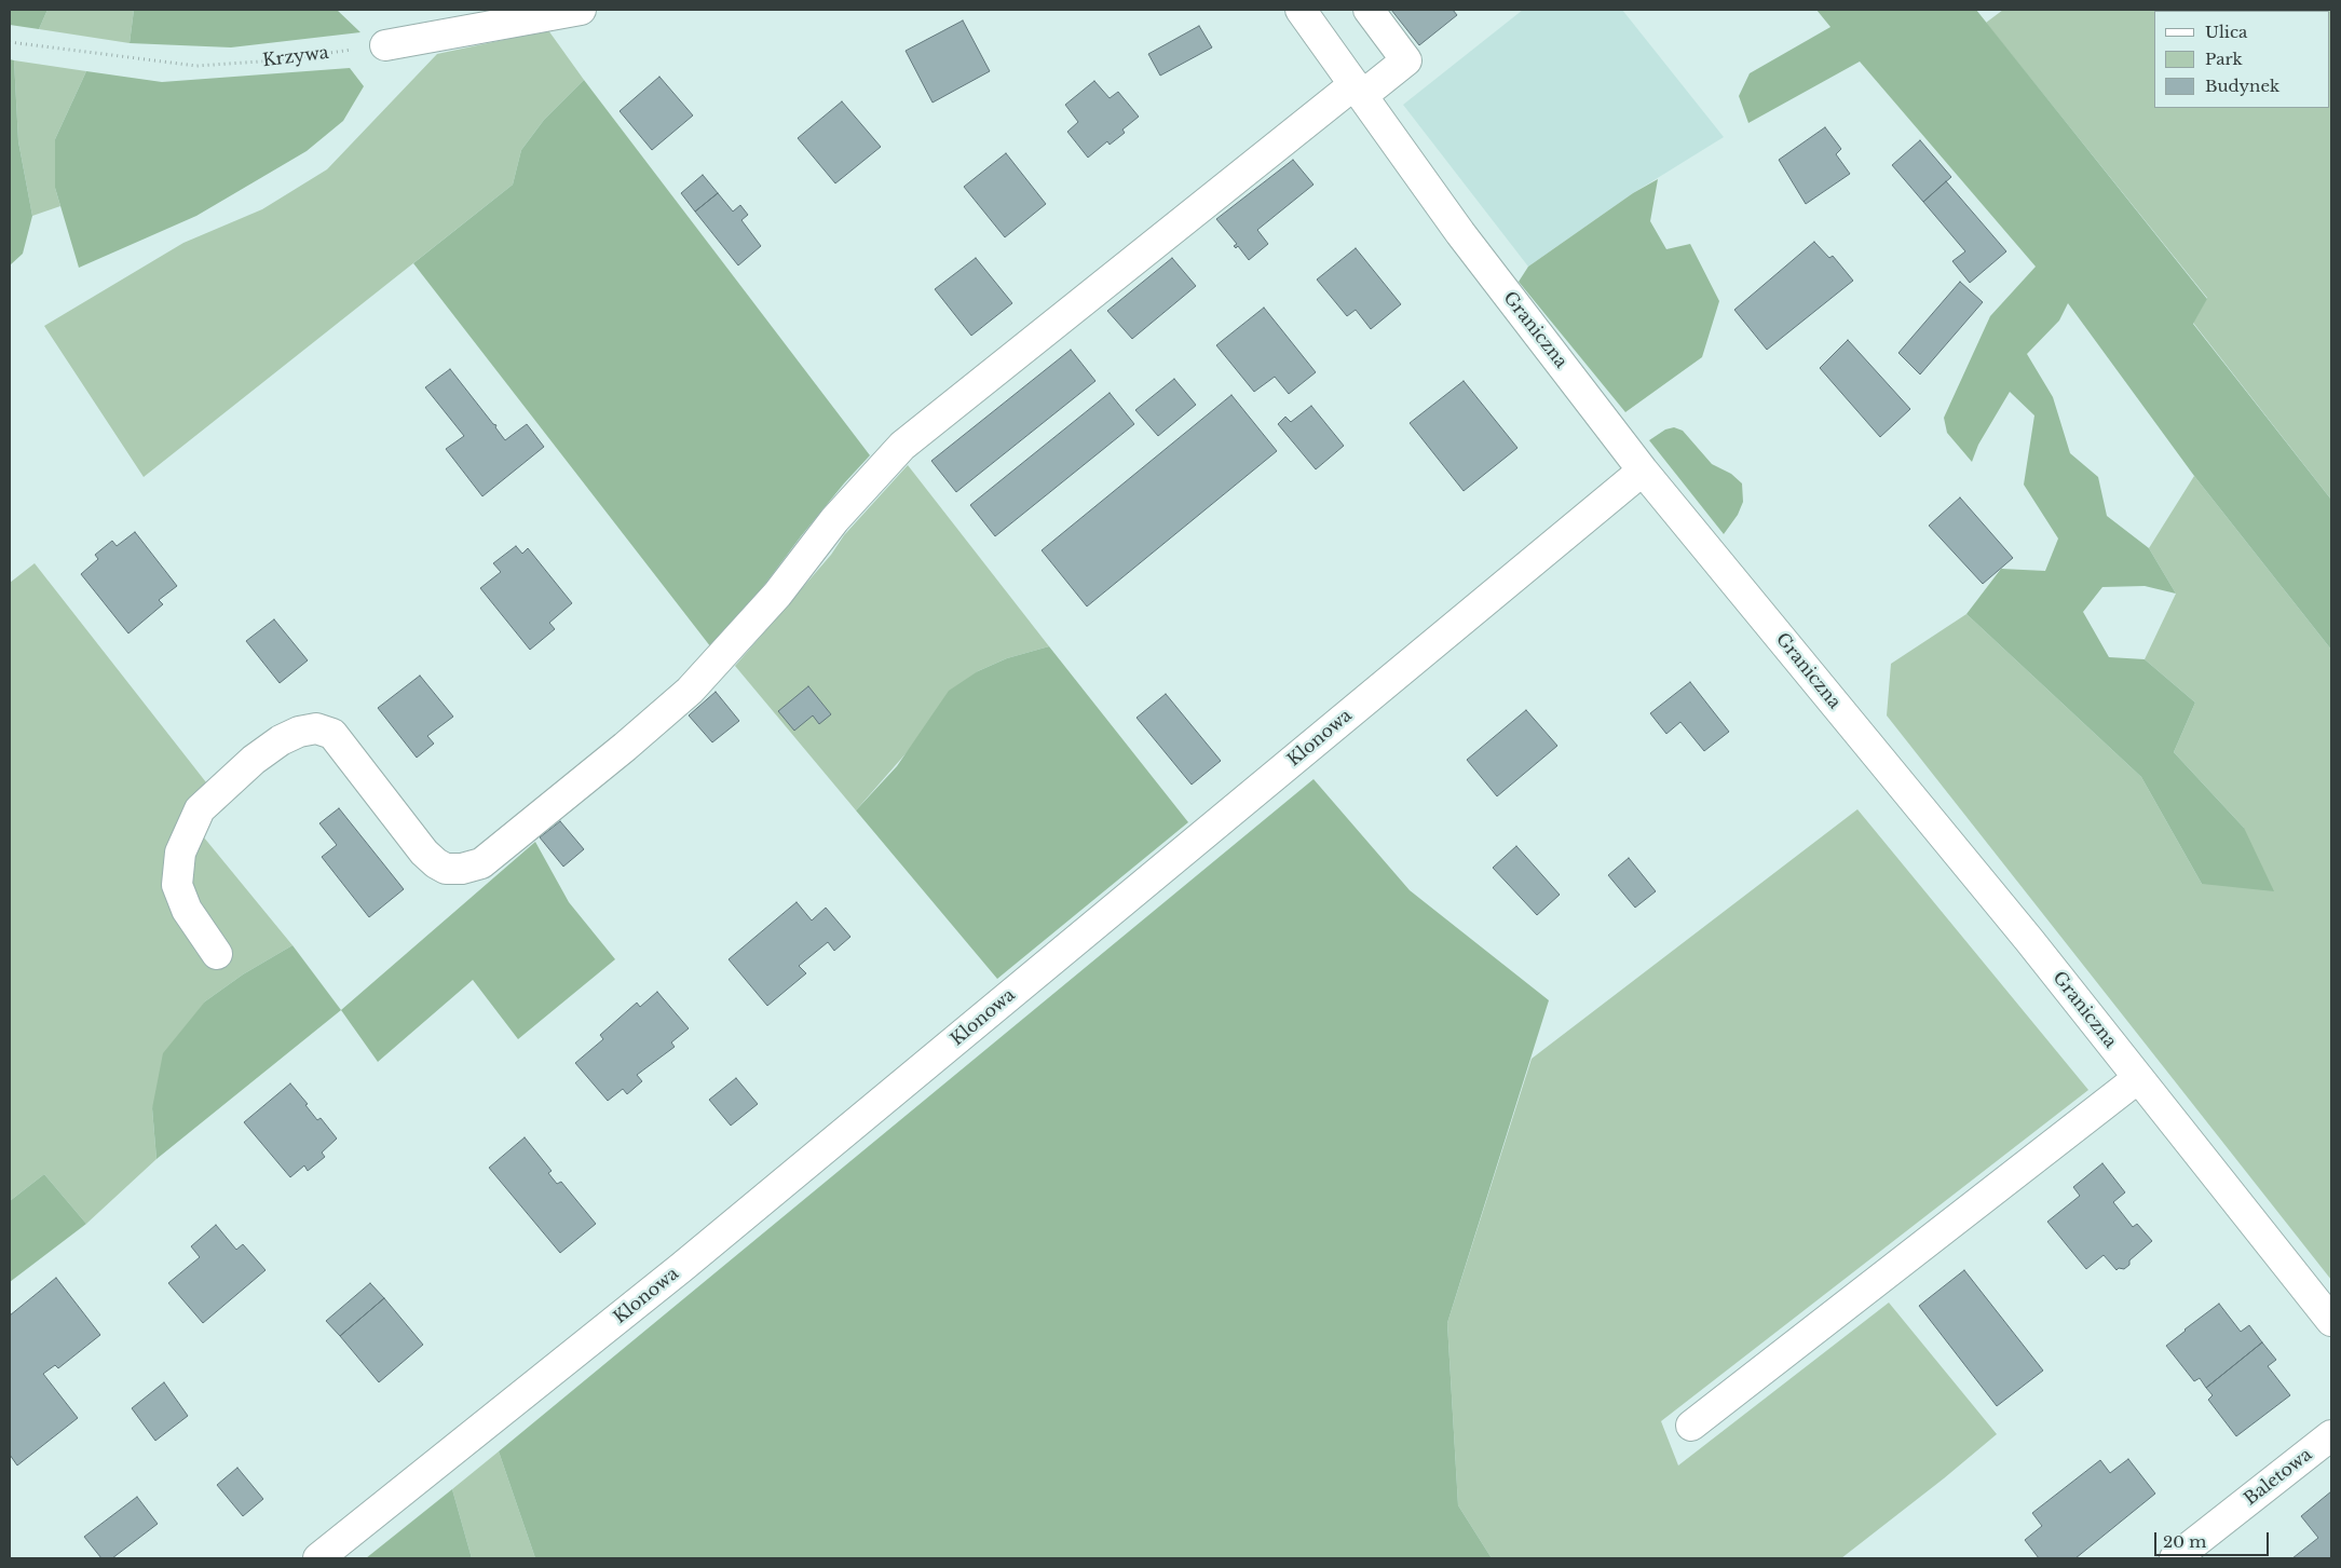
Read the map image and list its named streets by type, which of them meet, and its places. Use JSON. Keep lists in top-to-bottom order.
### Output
{
  "streets": {
    "street": ["Graniczna", "Klonowa", "Baletowa"],
    "path": ["Krzywa"]
  },
  "crossings": [
    ["Graniczna", "Klonowa"]
  ],
  "legend": ["Ulica", "Park", "Budynek"],
  "scale_bar": "20 m"
}
